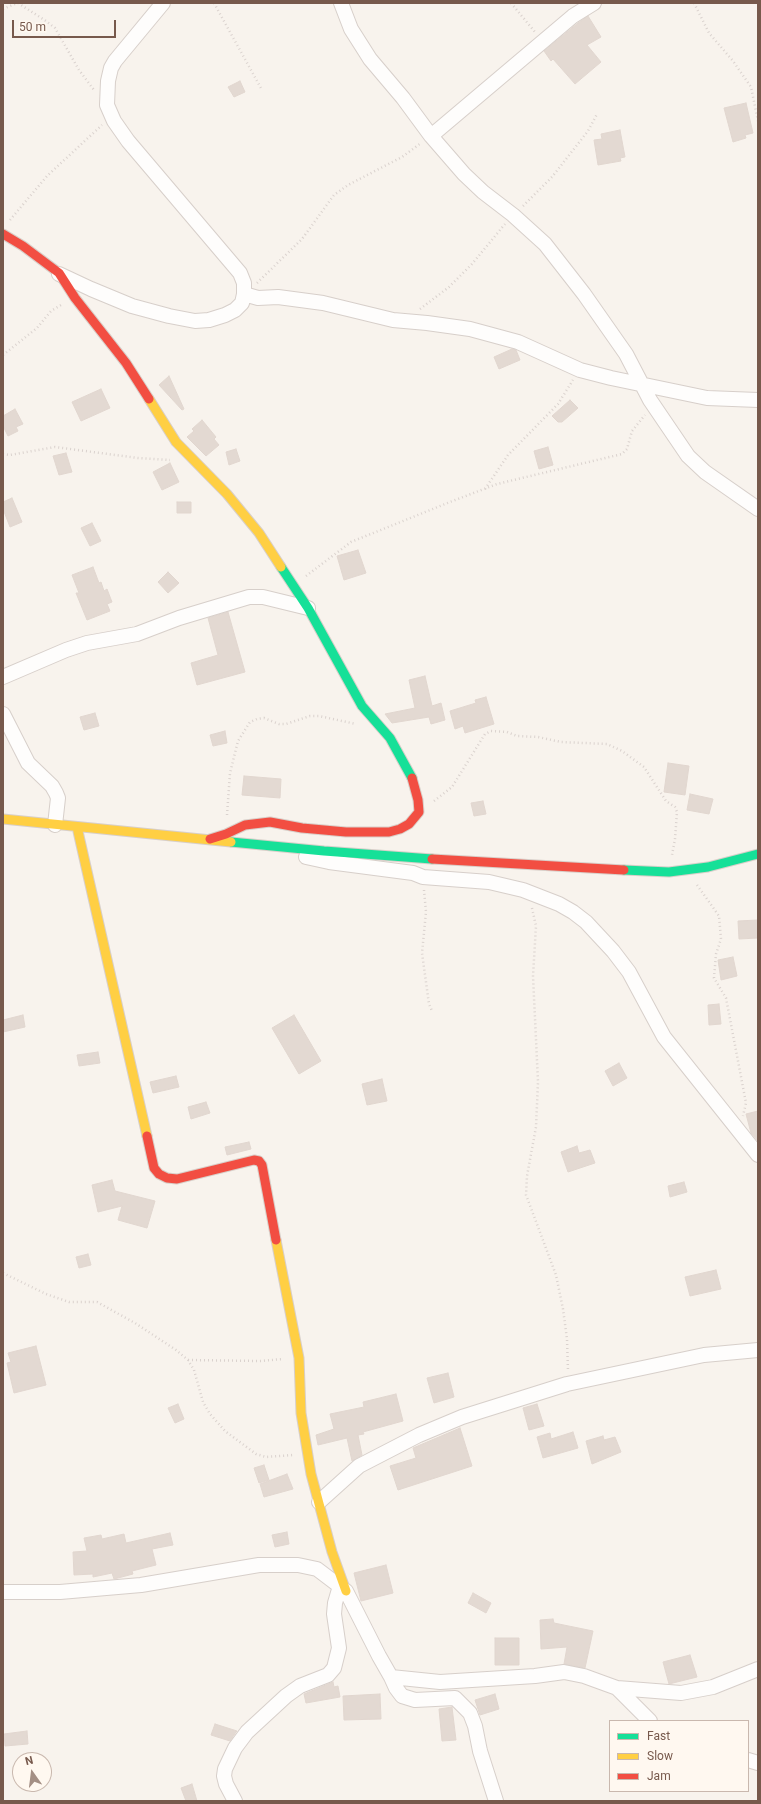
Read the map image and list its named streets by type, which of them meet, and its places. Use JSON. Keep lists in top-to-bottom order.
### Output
{
  "legend": ["Fast", "Slow", "Jam"],
  "scale_bar": "50 m",
  "north": "top"
}
